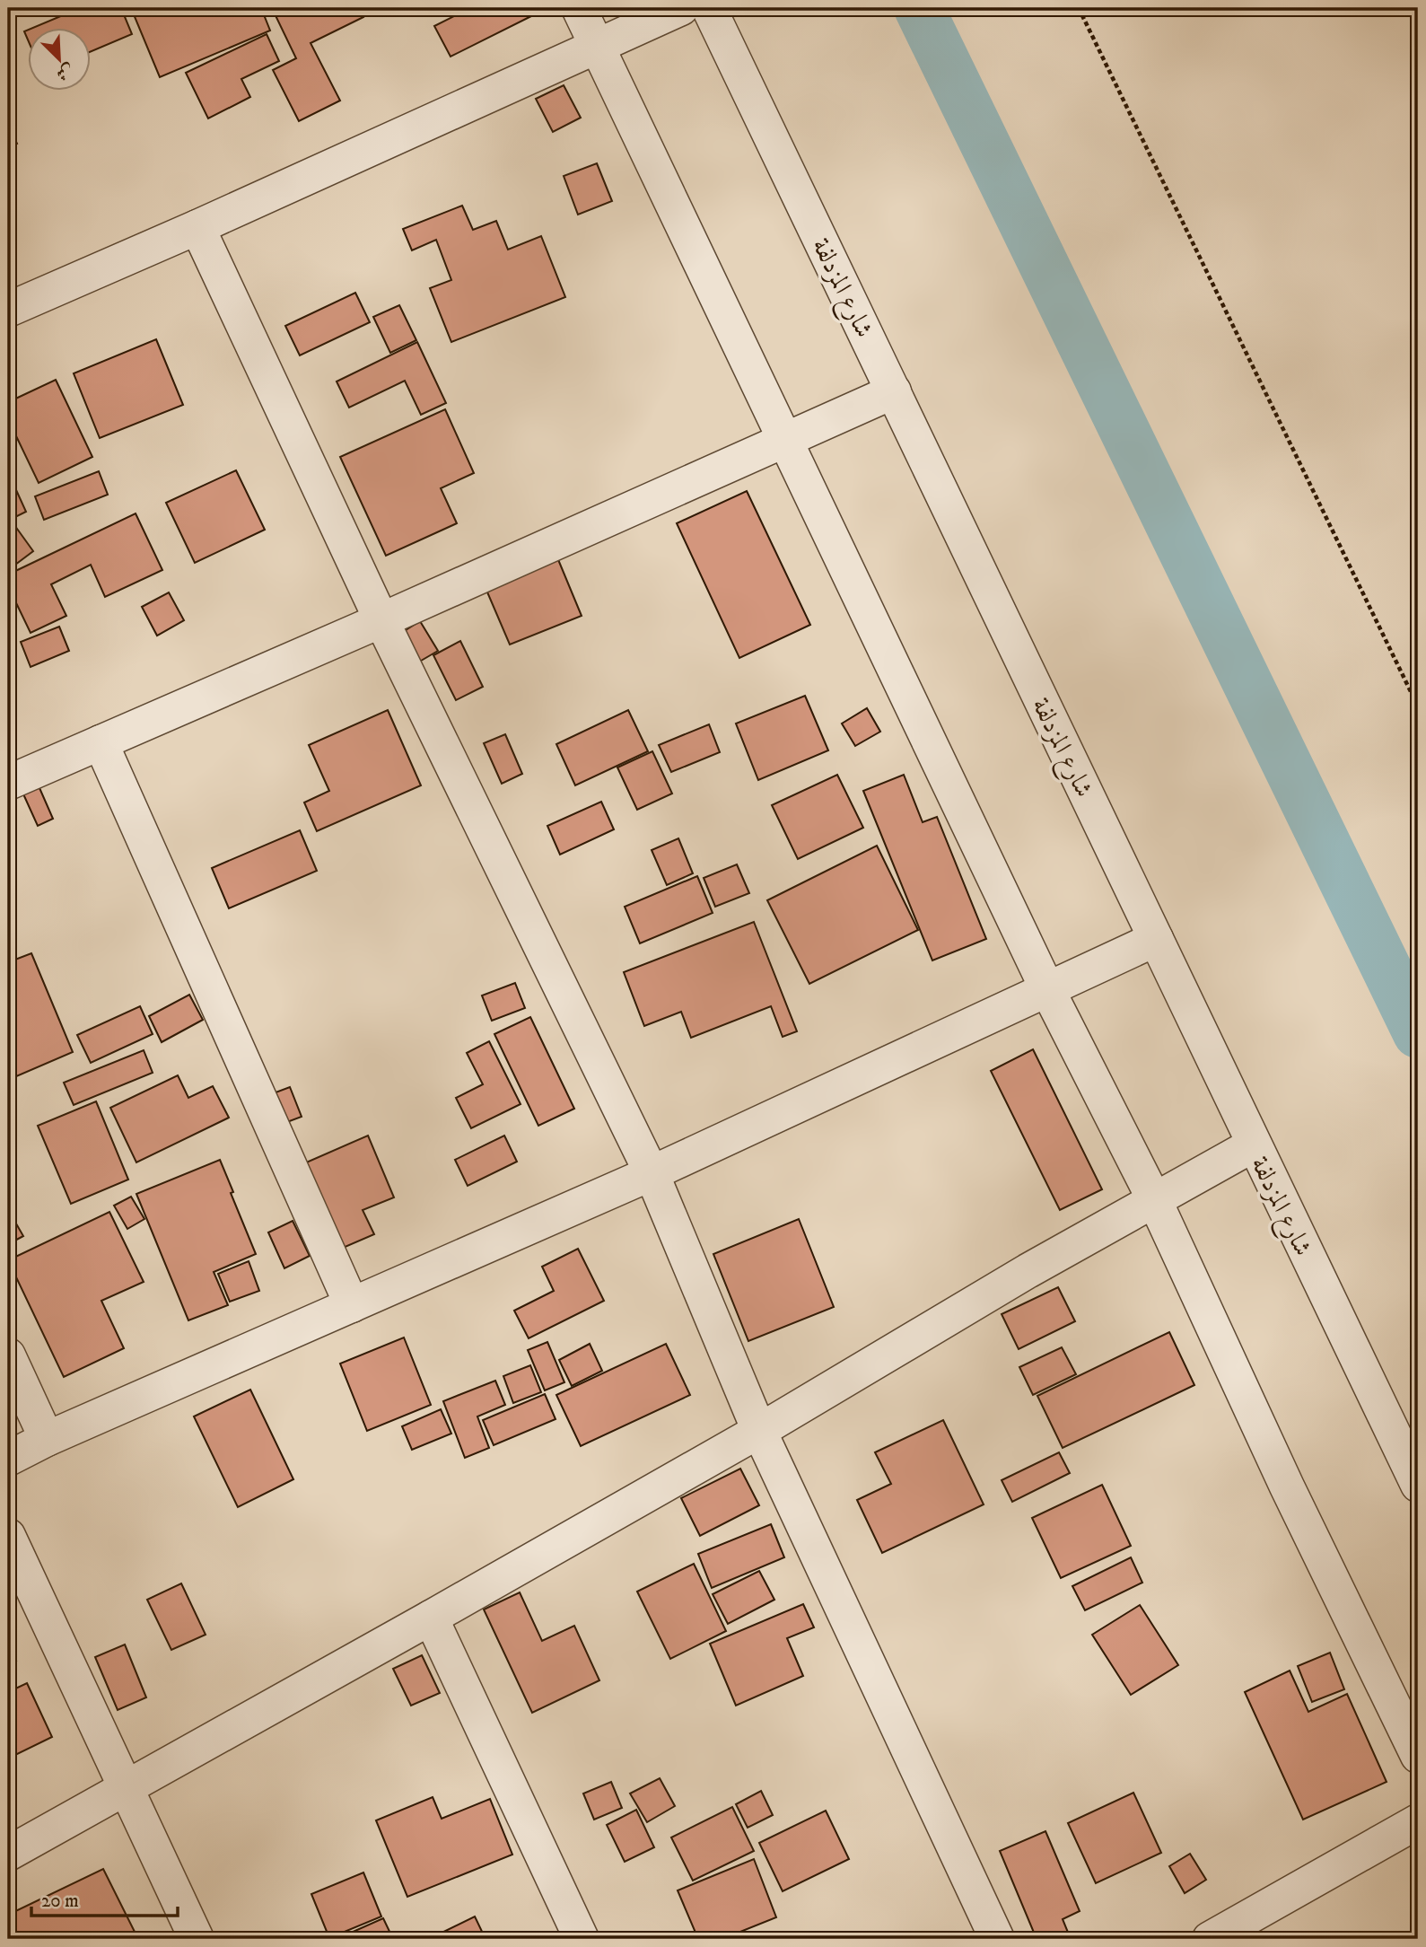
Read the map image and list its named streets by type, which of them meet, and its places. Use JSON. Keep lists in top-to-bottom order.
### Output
{
  "streets": {
    "street": ["شارع المزدلفة"]
  },
  "scale_bar": "20 m",
  "north": "bottom right"
}
